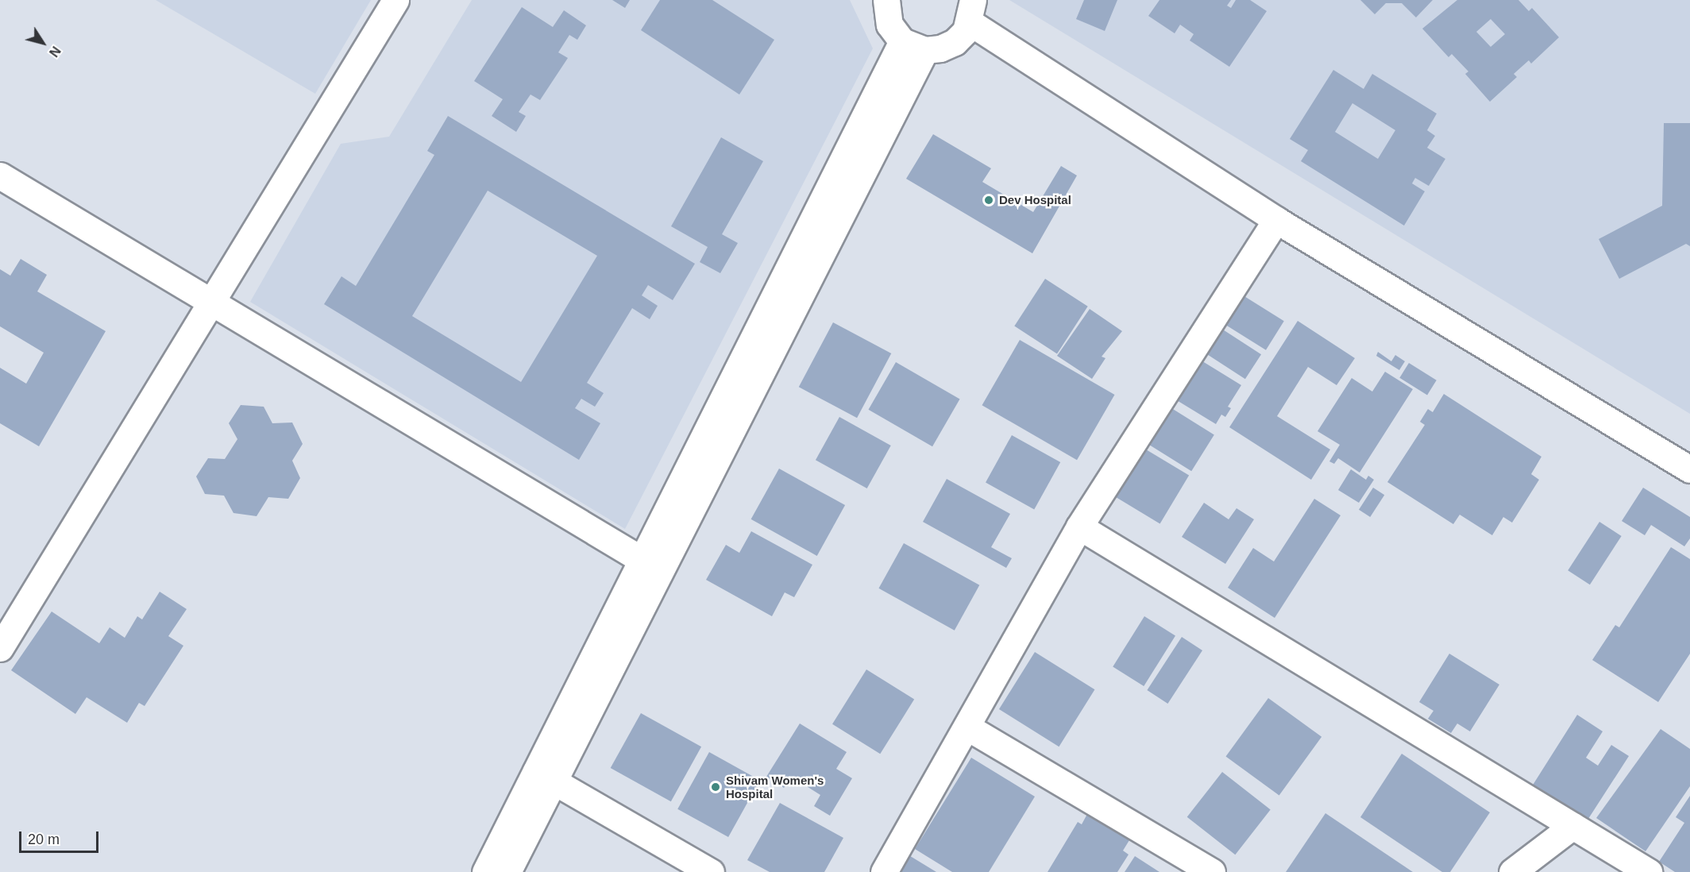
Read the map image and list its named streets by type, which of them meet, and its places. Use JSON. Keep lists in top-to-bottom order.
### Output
{
  "places": ["Dev Hospital", "Shivam Women's Hospital"],
  "scale_bar": "20 m",
  "north": "bottom right"
}
